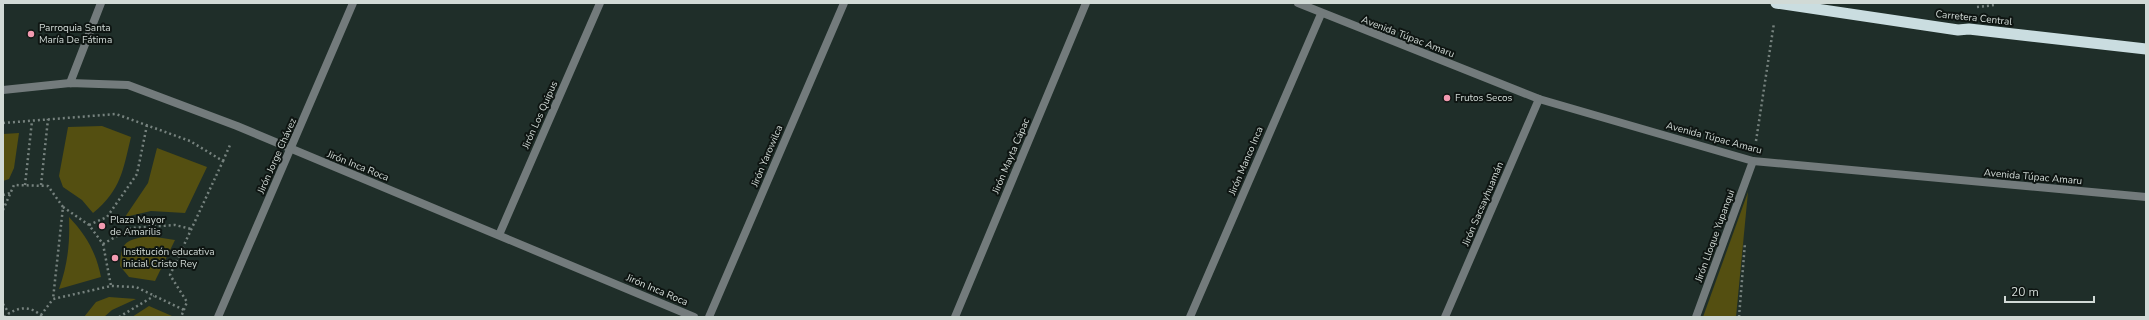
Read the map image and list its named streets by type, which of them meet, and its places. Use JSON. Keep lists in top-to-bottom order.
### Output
{
  "streets": {
    "highway": ["Carretera Central"],
    "street": [
      "Avenida Túpac Amaru",
      "Jirón Los Quipus",
      "Jirón Jorge Chávez",
      "Jirón Yarowilca",
      "Jirón Mayta Cápac",
      "Jirón Manco Inca",
      "Jirón Inca Roca",
      "Jirón Sacsayhuamán",
      "Jirón Lloque Yupanqui"
    ]
  },
  "crossings": [
    ["Avenida Túpac Amaru", "Jirón Manco Inca"],
    ["Avenida Túpac Amaru", "Jirón Sacsayhuamán"],
    ["Avenida Túpac Amaru", "Jirón Lloque Yupanqui"],
    ["Jirón Los Quipus", "Jirón Inca Roca"],
    ["Jirón Jorge Chávez", "Jirón Inca Roca"]
  ],
  "places": [
    "Parroquia Santa María De Fátima",
    "Frutos Secos",
    "Plaza Mayor de Amarilis",
    "Institución educativa inicial Cristo Rey"
  ],
  "scale_bar": "20 m"
}
